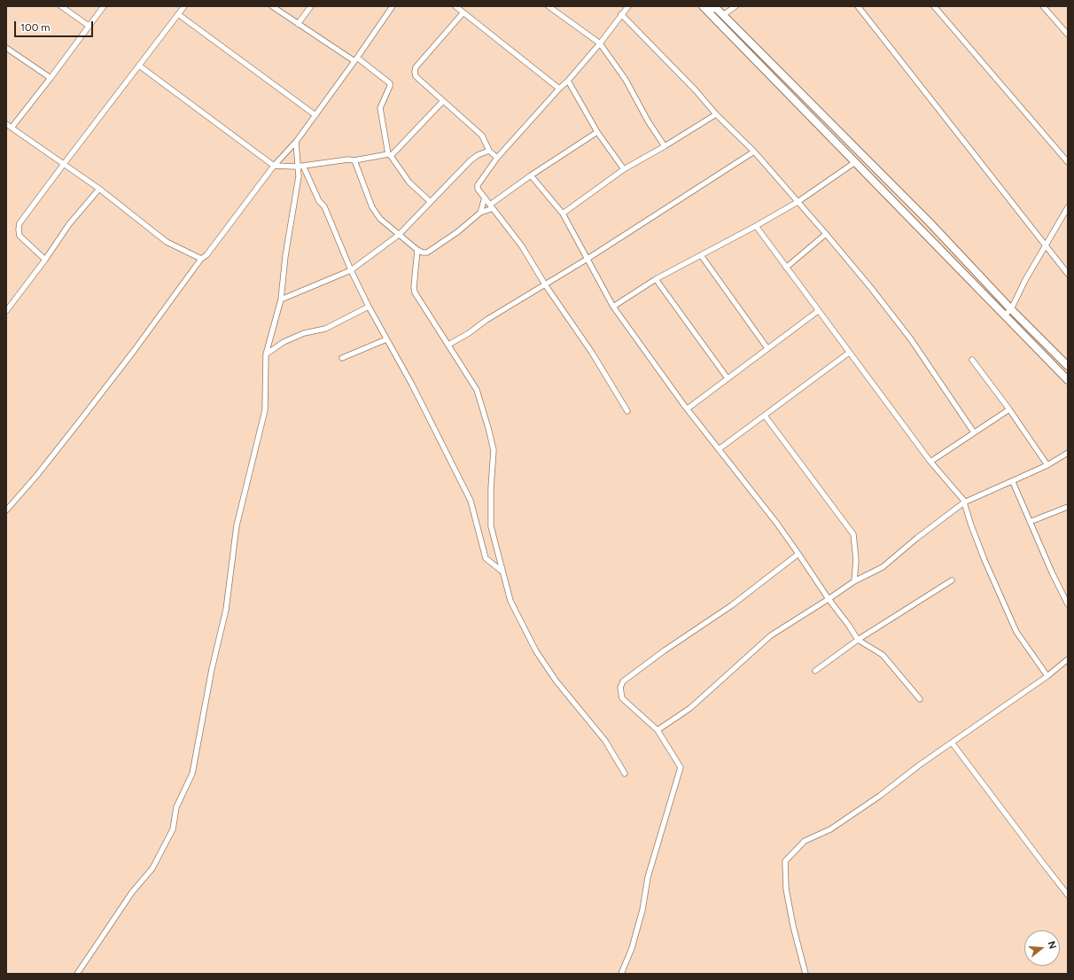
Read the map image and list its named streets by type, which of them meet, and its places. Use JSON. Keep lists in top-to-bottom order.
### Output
{
  "scale_bar": "100 m",
  "north": "right"
}
